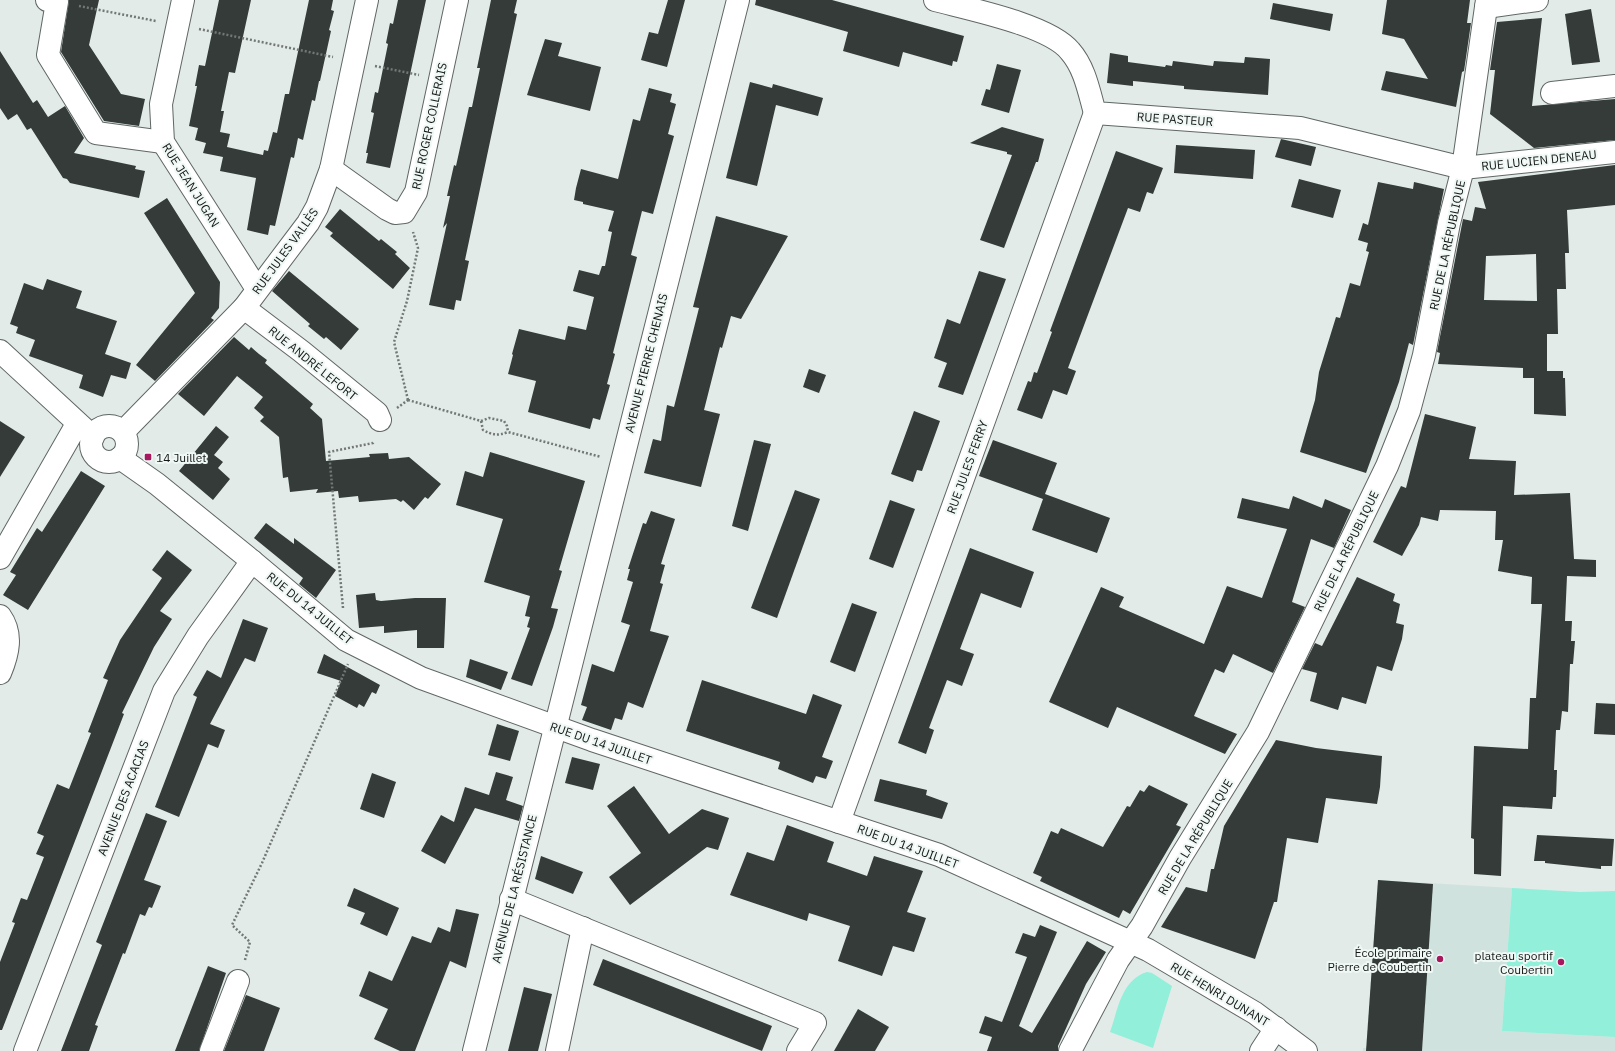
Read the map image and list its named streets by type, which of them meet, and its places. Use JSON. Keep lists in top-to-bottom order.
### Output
{
  "streets": {
    "street": [
      "RUE PASTEUR",
      "RUE ROGER COLLERAIS",
      "RUE LUCIEN DENEAU",
      "RUE JEAN JUGAN",
      "RUE DE LA RÉPUBLIQUE",
      "RUE JULES VALLÈS",
      "RUE ANDRÉ LEFORT",
      "AVENUE PIERRE CHENAIS",
      "RUE JULES FERRY",
      "RUE DU 14 JUILLET",
      "AVENUE DES ACACIAS",
      "AVENUE DE LA RÉSISTANCE",
      "RUE HENRI DUNANT"
    ]
  },
  "crossings": [
    ["RUE PASTEUR", "RUE LUCIEN DENEAU"],
    ["RUE PASTEUR", "RUE DE LA RÉPUBLIQUE"],
    ["RUE PASTEUR", "RUE JULES FERRY"],
    ["RUE LUCIEN DENEAU", "RUE DE LA RÉPUBLIQUE"],
    ["RUE JEAN JUGAN", "RUE JULES VALLÈS"],
    ["RUE DE LA RÉPUBLIQUE", "RUE DU 14 JUILLET"],
    ["RUE DE LA RÉPUBLIQUE", "RUE HENRI DUNANT"],
    ["RUE JULES VALLÈS", "RUE ANDRÉ LEFORT"],
    ["RUE JULES VALLÈS", "RUE DU 14 JUILLET"],
    ["AVENUE PIERRE CHENAIS", "RUE DU 14 JUILLET"],
    ["AVENUE PIERRE CHENAIS", "AVENUE DE LA RÉSISTANCE"],
    ["RUE JULES FERRY", "RUE DU 14 JUILLET"],
    ["RUE DU 14 JUILLET", "AVENUE DES ACACIAS"],
    ["RUE DU 14 JUILLET", "AVENUE DE LA RÉSISTANCE"],
    ["RUE DU 14 JUILLET", "RUE HENRI DUNANT"]
  ],
  "places": {
    "transit": ["14 Juillet"],
    "other": ["École primaire Pierre de Coubertin", "plateau sportif Coubertin"]
  }
}
